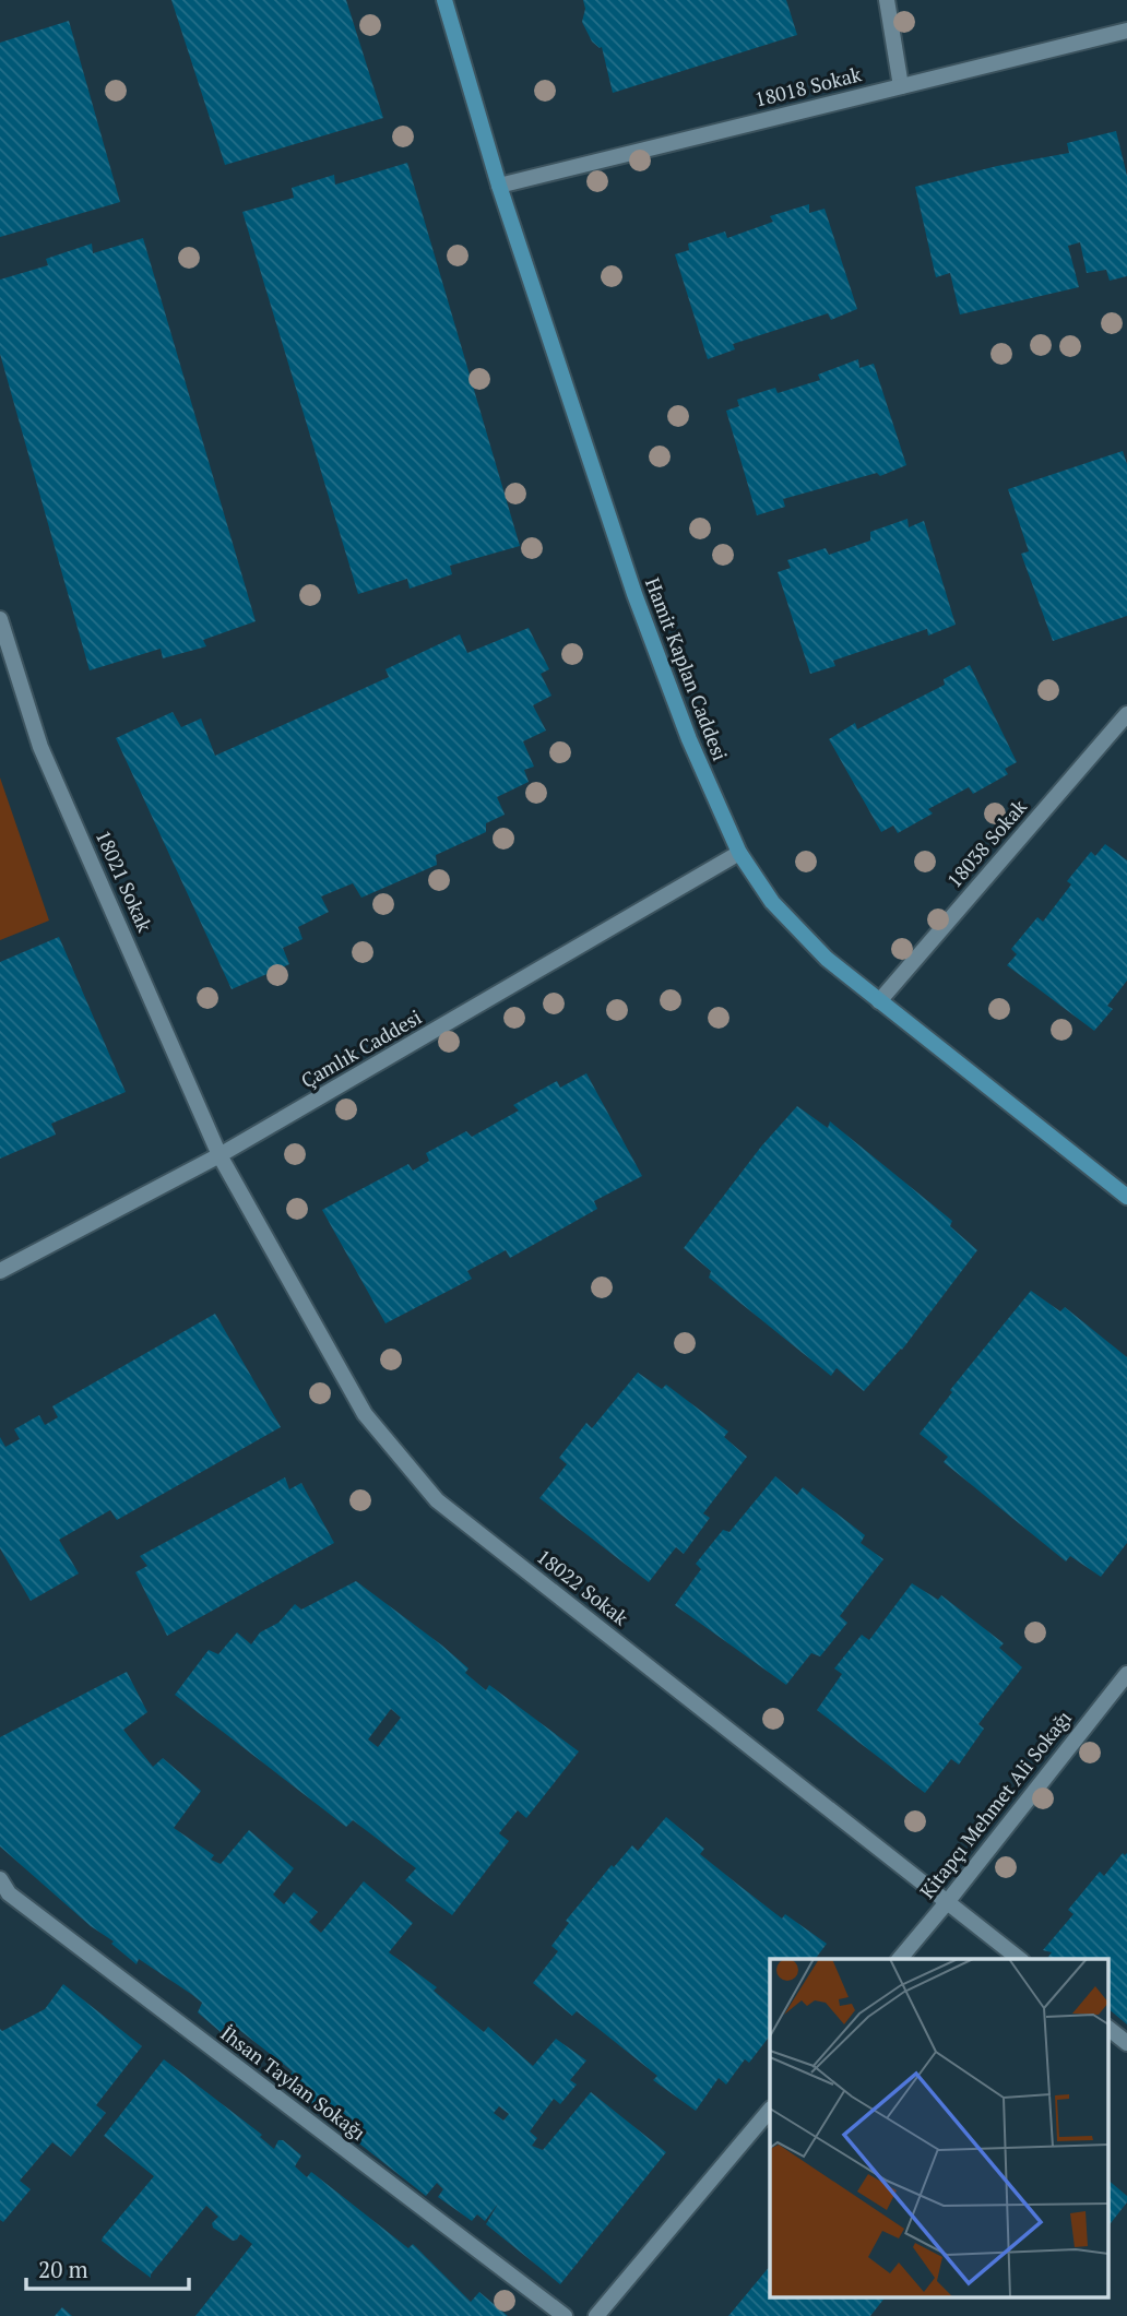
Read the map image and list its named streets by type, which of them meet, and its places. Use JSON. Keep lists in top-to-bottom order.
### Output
{
  "streets": {
    "main road": ["Hamit Kaplan Caddesi"],
    "street": [
      "18018 Sokak",
      "18038 Sokak",
      "18021 Sokak",
      "Çamlık Caddesi",
      "18022 Sokak",
      "Kitapçı Mehmet Ali Sokağı",
      "İhsan Taylan Sokağı"
    ]
  },
  "crossings": [
    ["18018 Sokak", "Hamit Kaplan Caddesi"],
    ["Hamit Kaplan Caddesi", "18038 Sokak"],
    ["Hamit Kaplan Caddesi", "Çamlık Caddesi"],
    ["18021 Sokak", "Çamlık Caddesi"],
    ["18021 Sokak", "18022 Sokak"],
    ["Çamlık Caddesi", "18022 Sokak"],
    ["18022 Sokak", "Kitapçı Mehmet Ali Sokağı"]
  ],
  "scale_bar": "20 m"
}
